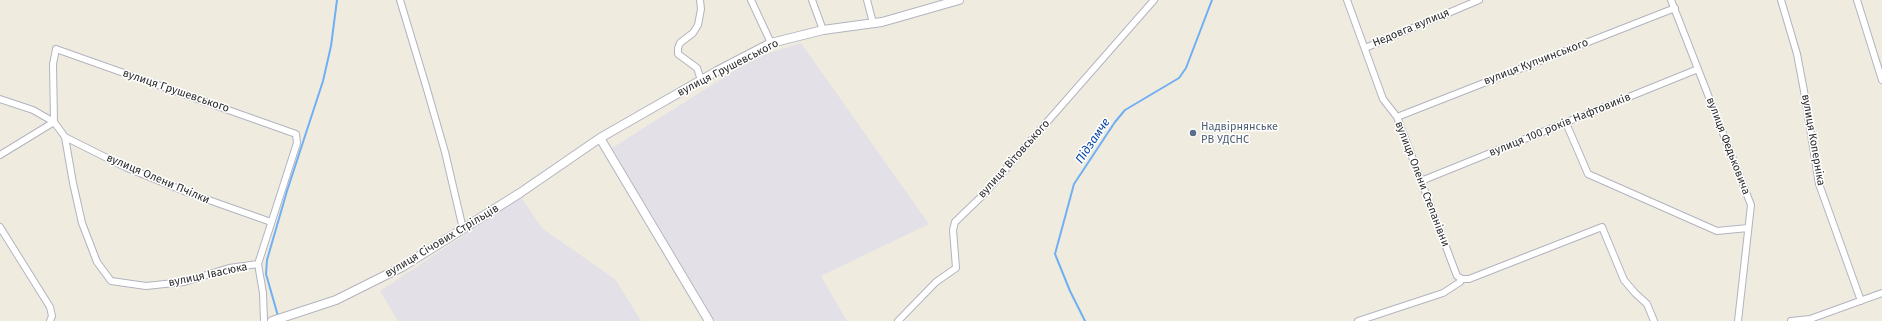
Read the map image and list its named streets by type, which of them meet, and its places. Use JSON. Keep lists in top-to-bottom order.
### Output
{
  "streets": {
    "street": [
      "Недовга вулиця",
      "вулиця Купчинського",
      "вулиця Грушевського",
      "вулиця 100 років Нафтовиків",
      "вулиця Коперніка",
      "вулиця Федьковича",
      "вулиця Вітовського",
      "вулиця Олени Пчілки",
      "вулиця Олени Степанівни",
      "вулиця Січових Стрільців",
      "вулиця Івасюка"
    ]
  },
  "crossings": [
    ["Недовга вулиця", "вулиця Олени Степанівни"],
    ["вулиця Купчинського", "вулиця Федьковича"],
    ["вулиця Купчинського", "вулиця Олени Степанівни"],
    ["вулиця Грушевського", "вулиця Олени Пчілки"],
    ["вулиця Грушевського", "вулиця Січових Стрільців"],
    ["вулиця 100 років Нафтовиків", "вулиця Федьковича"],
    ["вулиця 100 років Нафтовиків", "вулиця Олени Степанівни"],
    ["вулиця Олени Пчілки", "вулиця Івасюка"]
  ],
  "water": ["Підзамче"],
  "places": ["Надвірнянське РВ УДСНС"]
}
